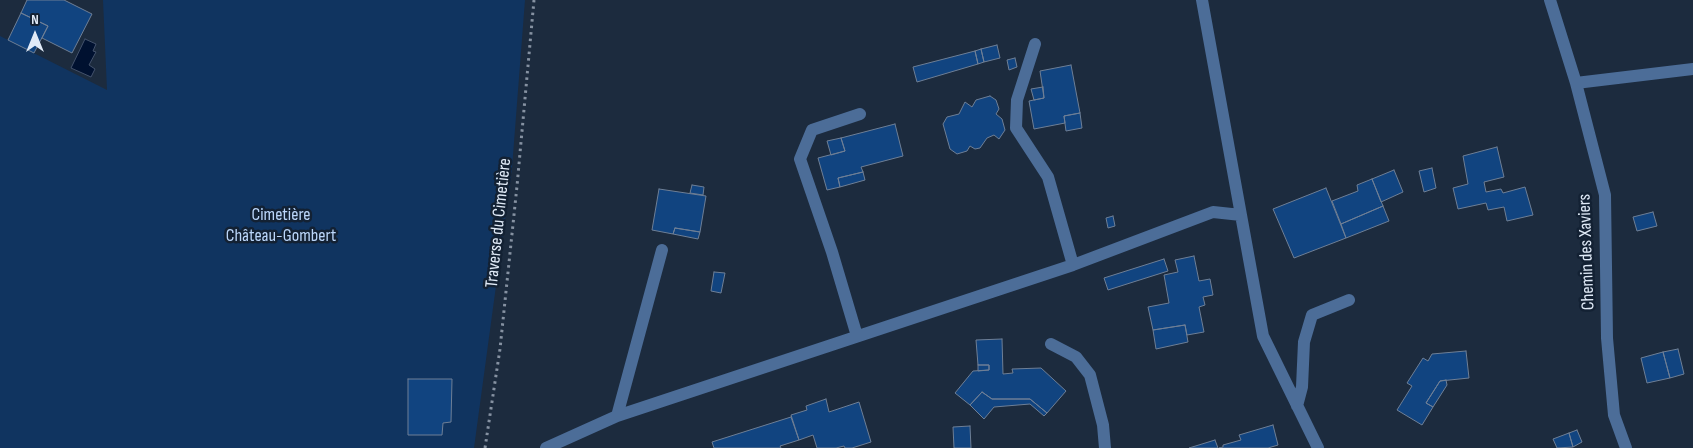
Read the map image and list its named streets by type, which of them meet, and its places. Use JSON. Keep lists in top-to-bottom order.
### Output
{
  "streets": {
    "street": ["Chemin des Xaviers"],
    "path": ["Traverse du Cimetière"]
  },
  "parks": ["Cimetière Château-Gombert"],
  "north": "top"
}
